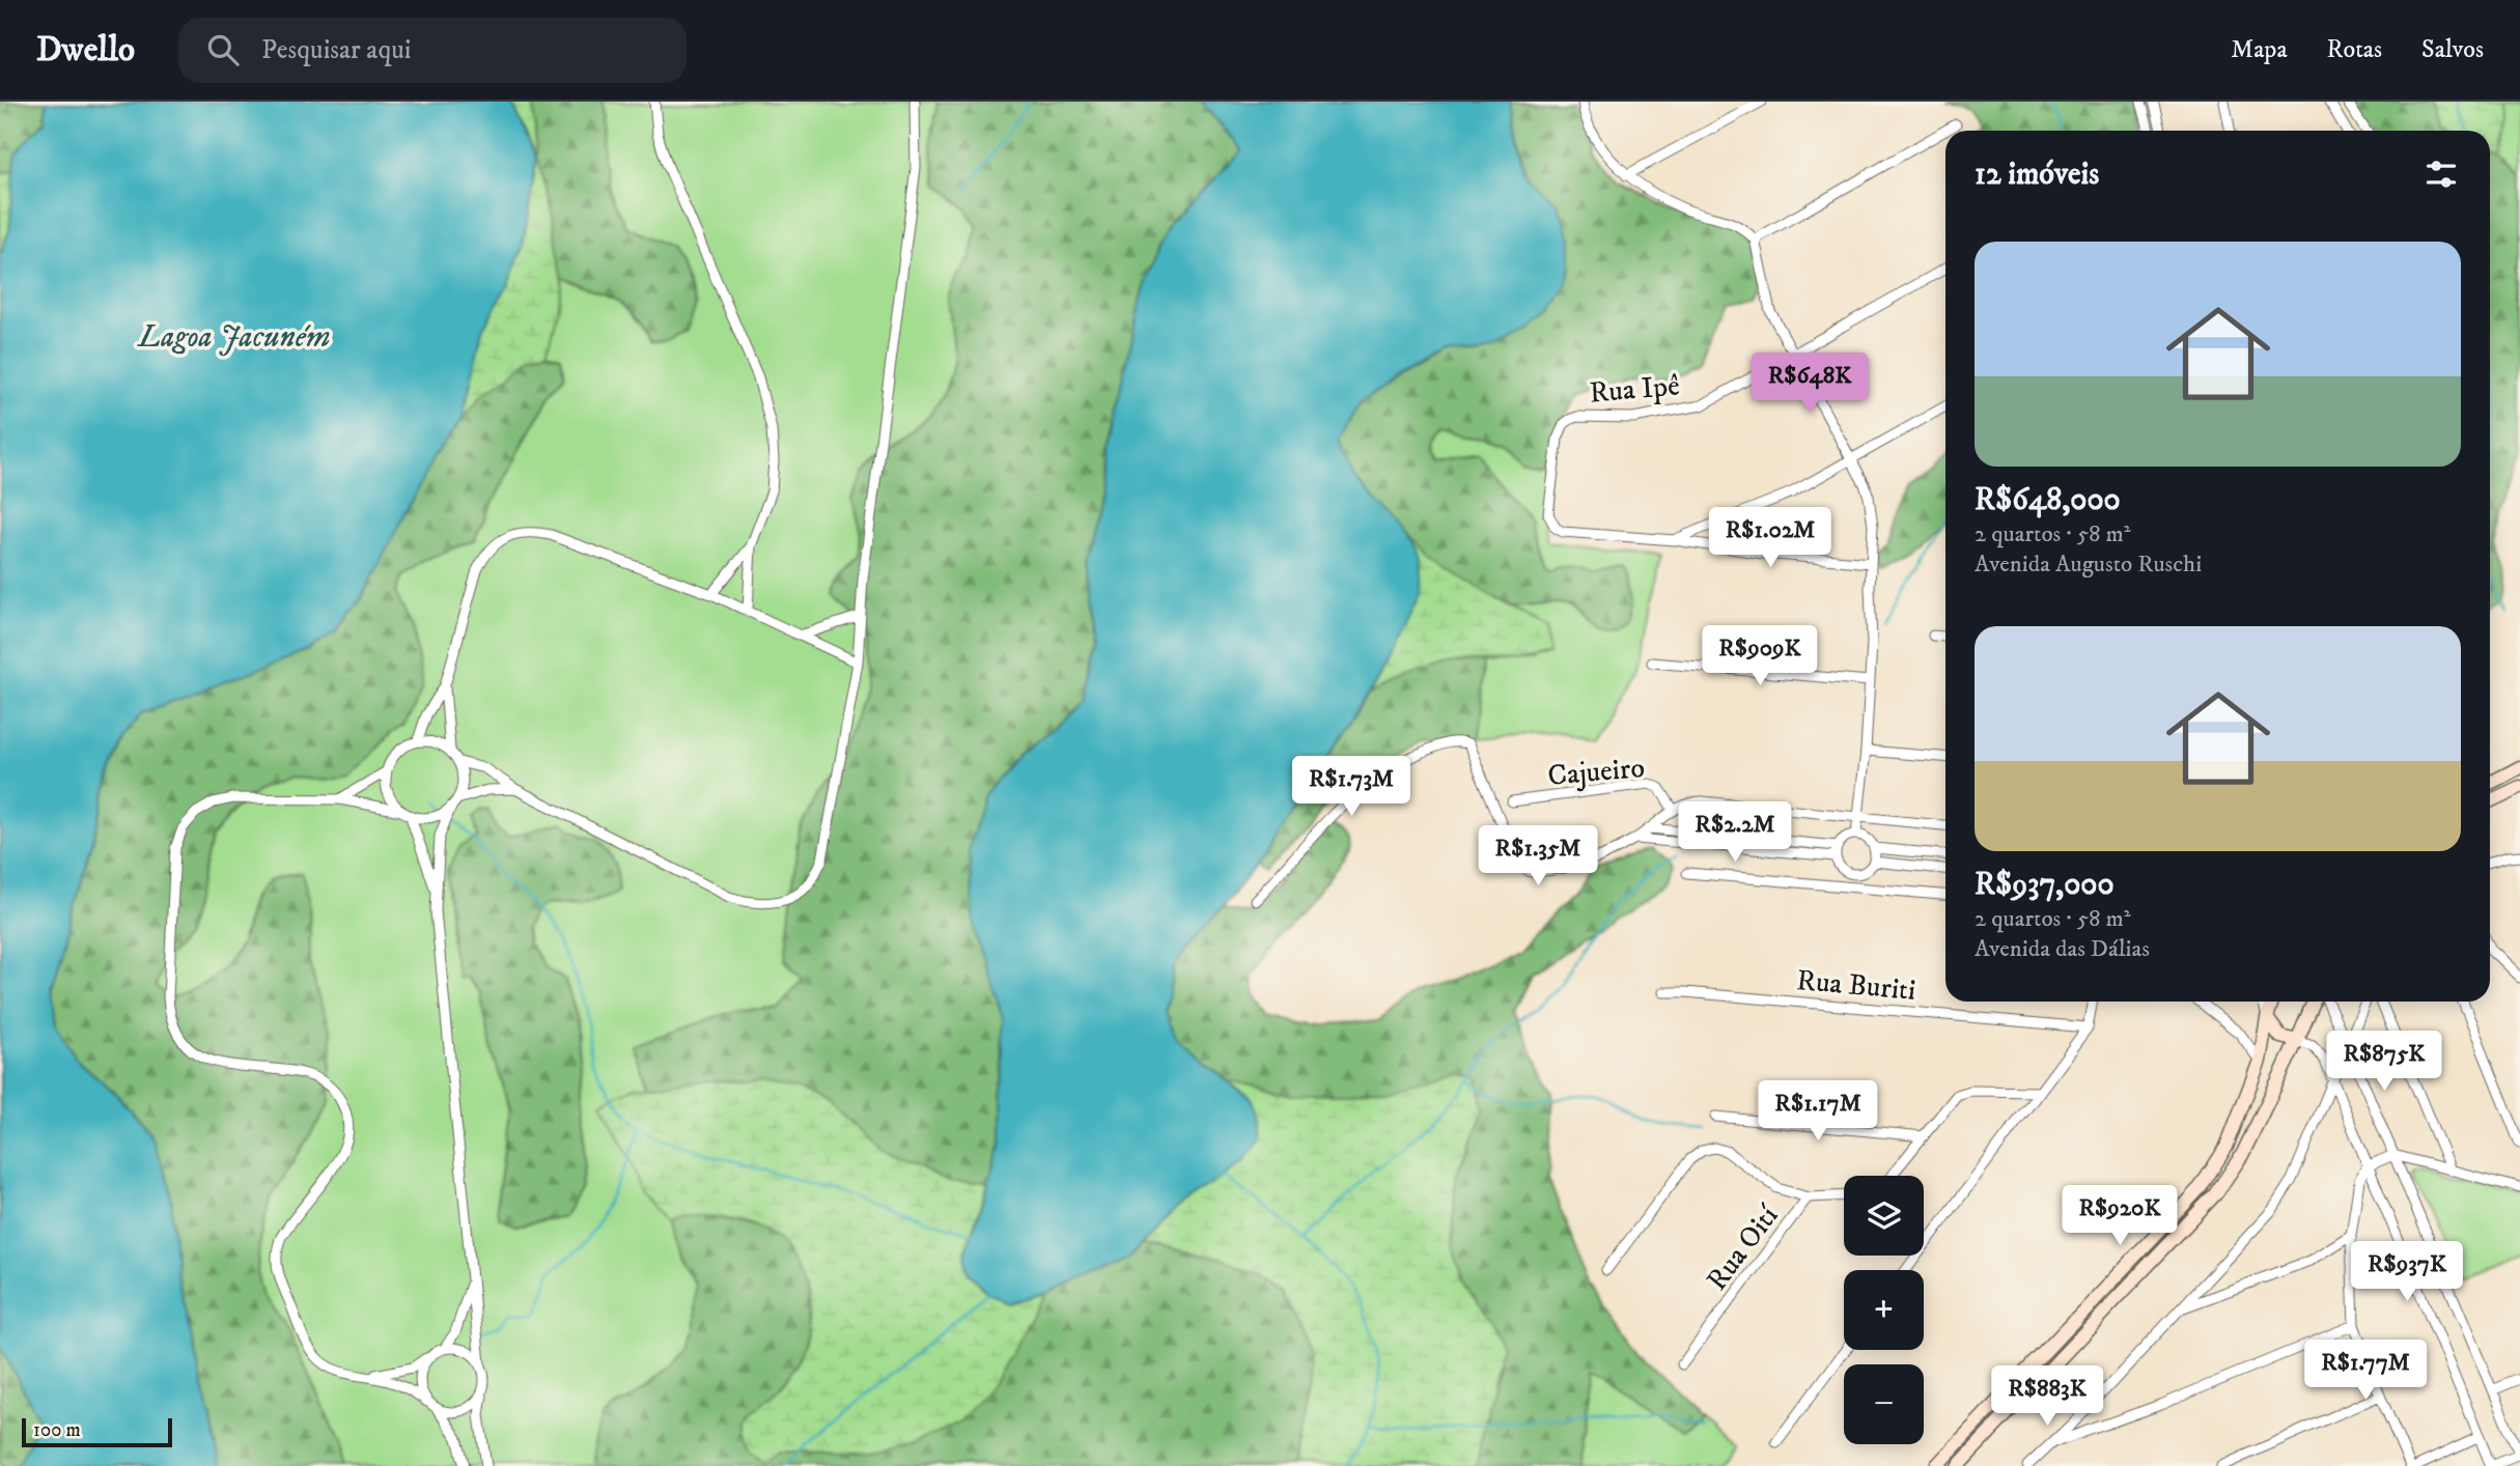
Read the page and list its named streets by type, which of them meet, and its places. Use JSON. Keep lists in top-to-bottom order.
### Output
{
  "streets": {
    "street": [
      "Rua Ipê",
      "Cajueiro",
      "Rua Buriti",
      "Rua Oití"
    ]
  },
  "water": ["Lagoa Jacuném"],
  "scale_bar": "100 m",
  "page": {
    "header": "Dwello",
    "search": "Pesquisar aqui",
    "nav": ["Mapa", "Rotas", "Salvos"],
    "heading": "12 imóveis",
    "list": [
      {
        "name": "R$648,000",
        "note": "2 quartos · 58 m² · Avenida Augusto Ruschi"
      },
      {
        "name": "R$937,000",
        "note": "2 quartos · 58 m² · Avenida das Dálias"
      }
    ],
    "price": [
      "R$648K",
      "R$1.02M",
      "R$909K",
      "R$1.73M",
      "R$2.2M",
      "R$1.35M",
      "R$875K",
      "R$1.17M",
      "R$920K",
      "R$937K",
      "R$1.77M",
      "R$883K"
    ],
    "map_buttons": ["+", "−"],
    "scale": "100 m"
  }
}
